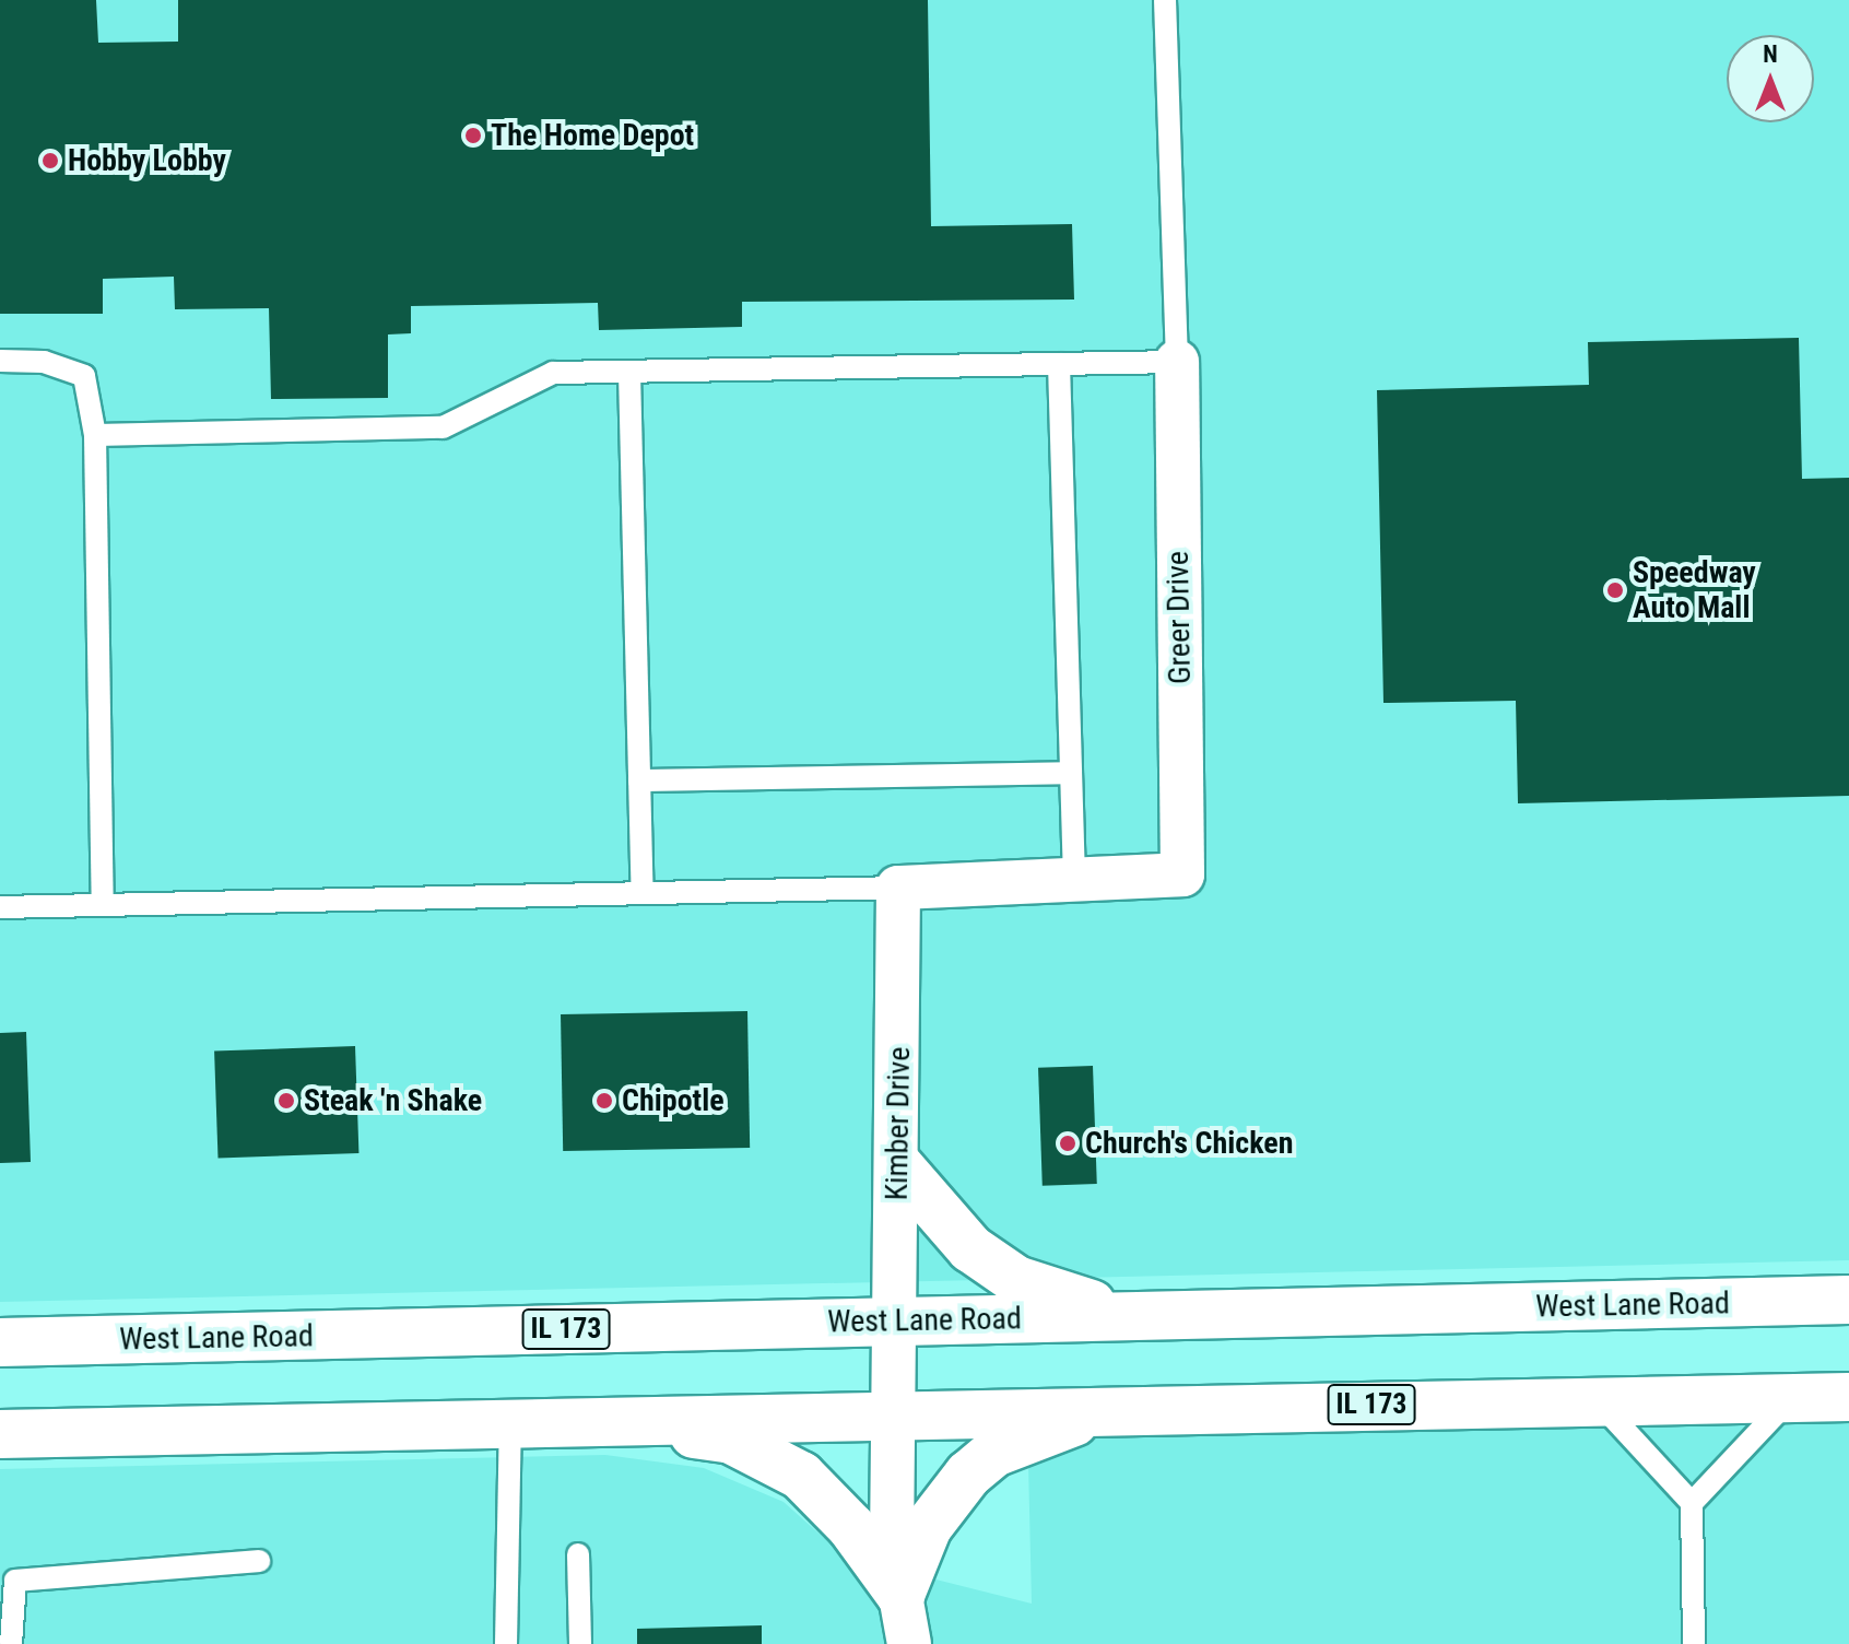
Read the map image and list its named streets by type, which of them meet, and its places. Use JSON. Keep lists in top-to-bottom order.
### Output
{
  "streets": {
    "main road": ["West Lane Road", "IL 173"],
    "street": ["Greer Drive", "Kimber Drive"]
  },
  "crossings": [
    ["Kimber Drive", "West Lane Road"],
    ["Kimber Drive", "IL 173"]
  ],
  "places": [
    "The Home Depot",
    "Hobby Lobby",
    "Speedway Auto Mall",
    "Steak 'n Shake",
    "Chipotle",
    "Church's Chicken"
  ],
  "north": "top"
}
